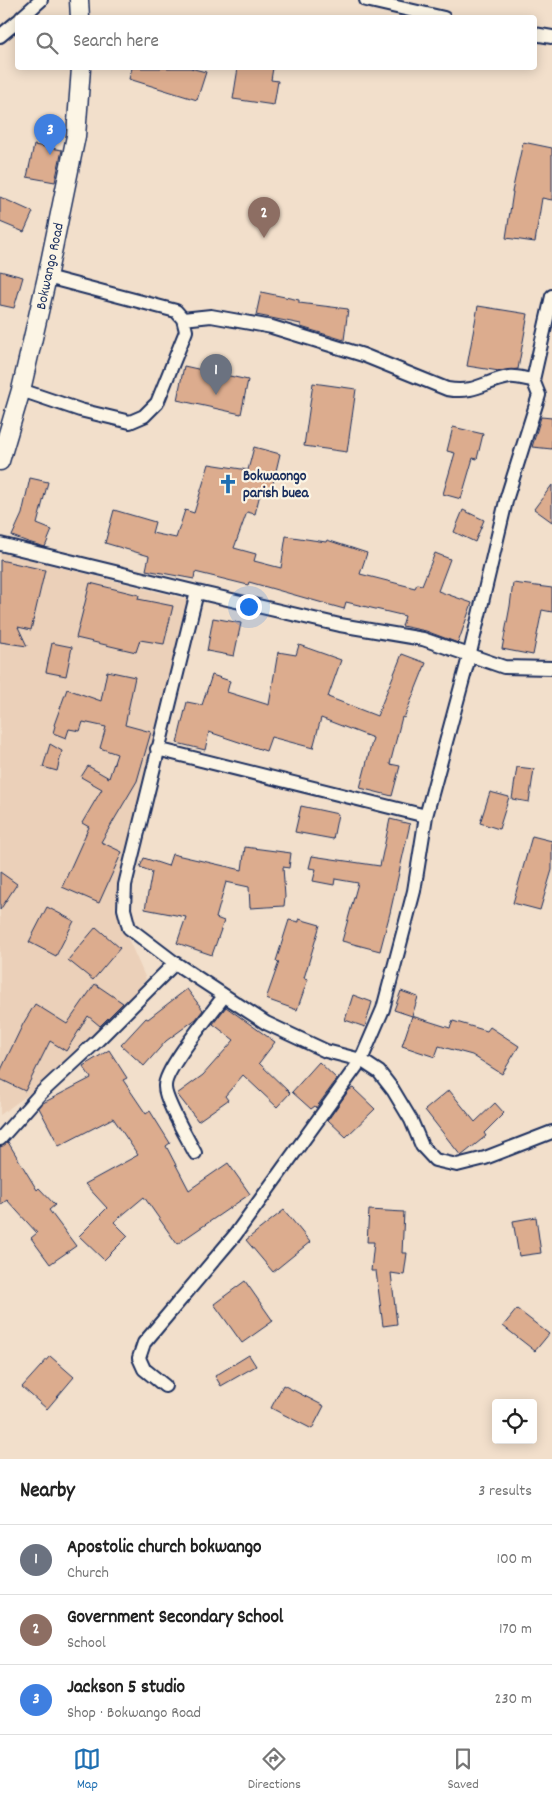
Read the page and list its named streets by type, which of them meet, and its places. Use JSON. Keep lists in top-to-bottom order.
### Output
{
  "streets": {
    "street": ["Bokwango Road"]
  },
  "places": {
    "church": ["Bokwaongo parish buea"]
  },
  "page": {
    "search": "Search here",
    "pins": ["3", "2", "1"],
    "heading": ["Nearby", "3 results"],
    "list": [
      {
        "mark": "1",
        "name": "Apostolic church bokwango",
        "note": "Church",
        "value": "100 m"
      },
      {
        "mark": "2",
        "name": "Government Secondary School",
        "note": "School",
        "value": "170 m"
      },
      {
        "mark": "3",
        "name": "Jackson 5 studio",
        "note": "Shop · Bokwango Road",
        "value": "230 m"
      }
    ],
    "nav": ["Map", "Directions", "Saved"]
  }
}
